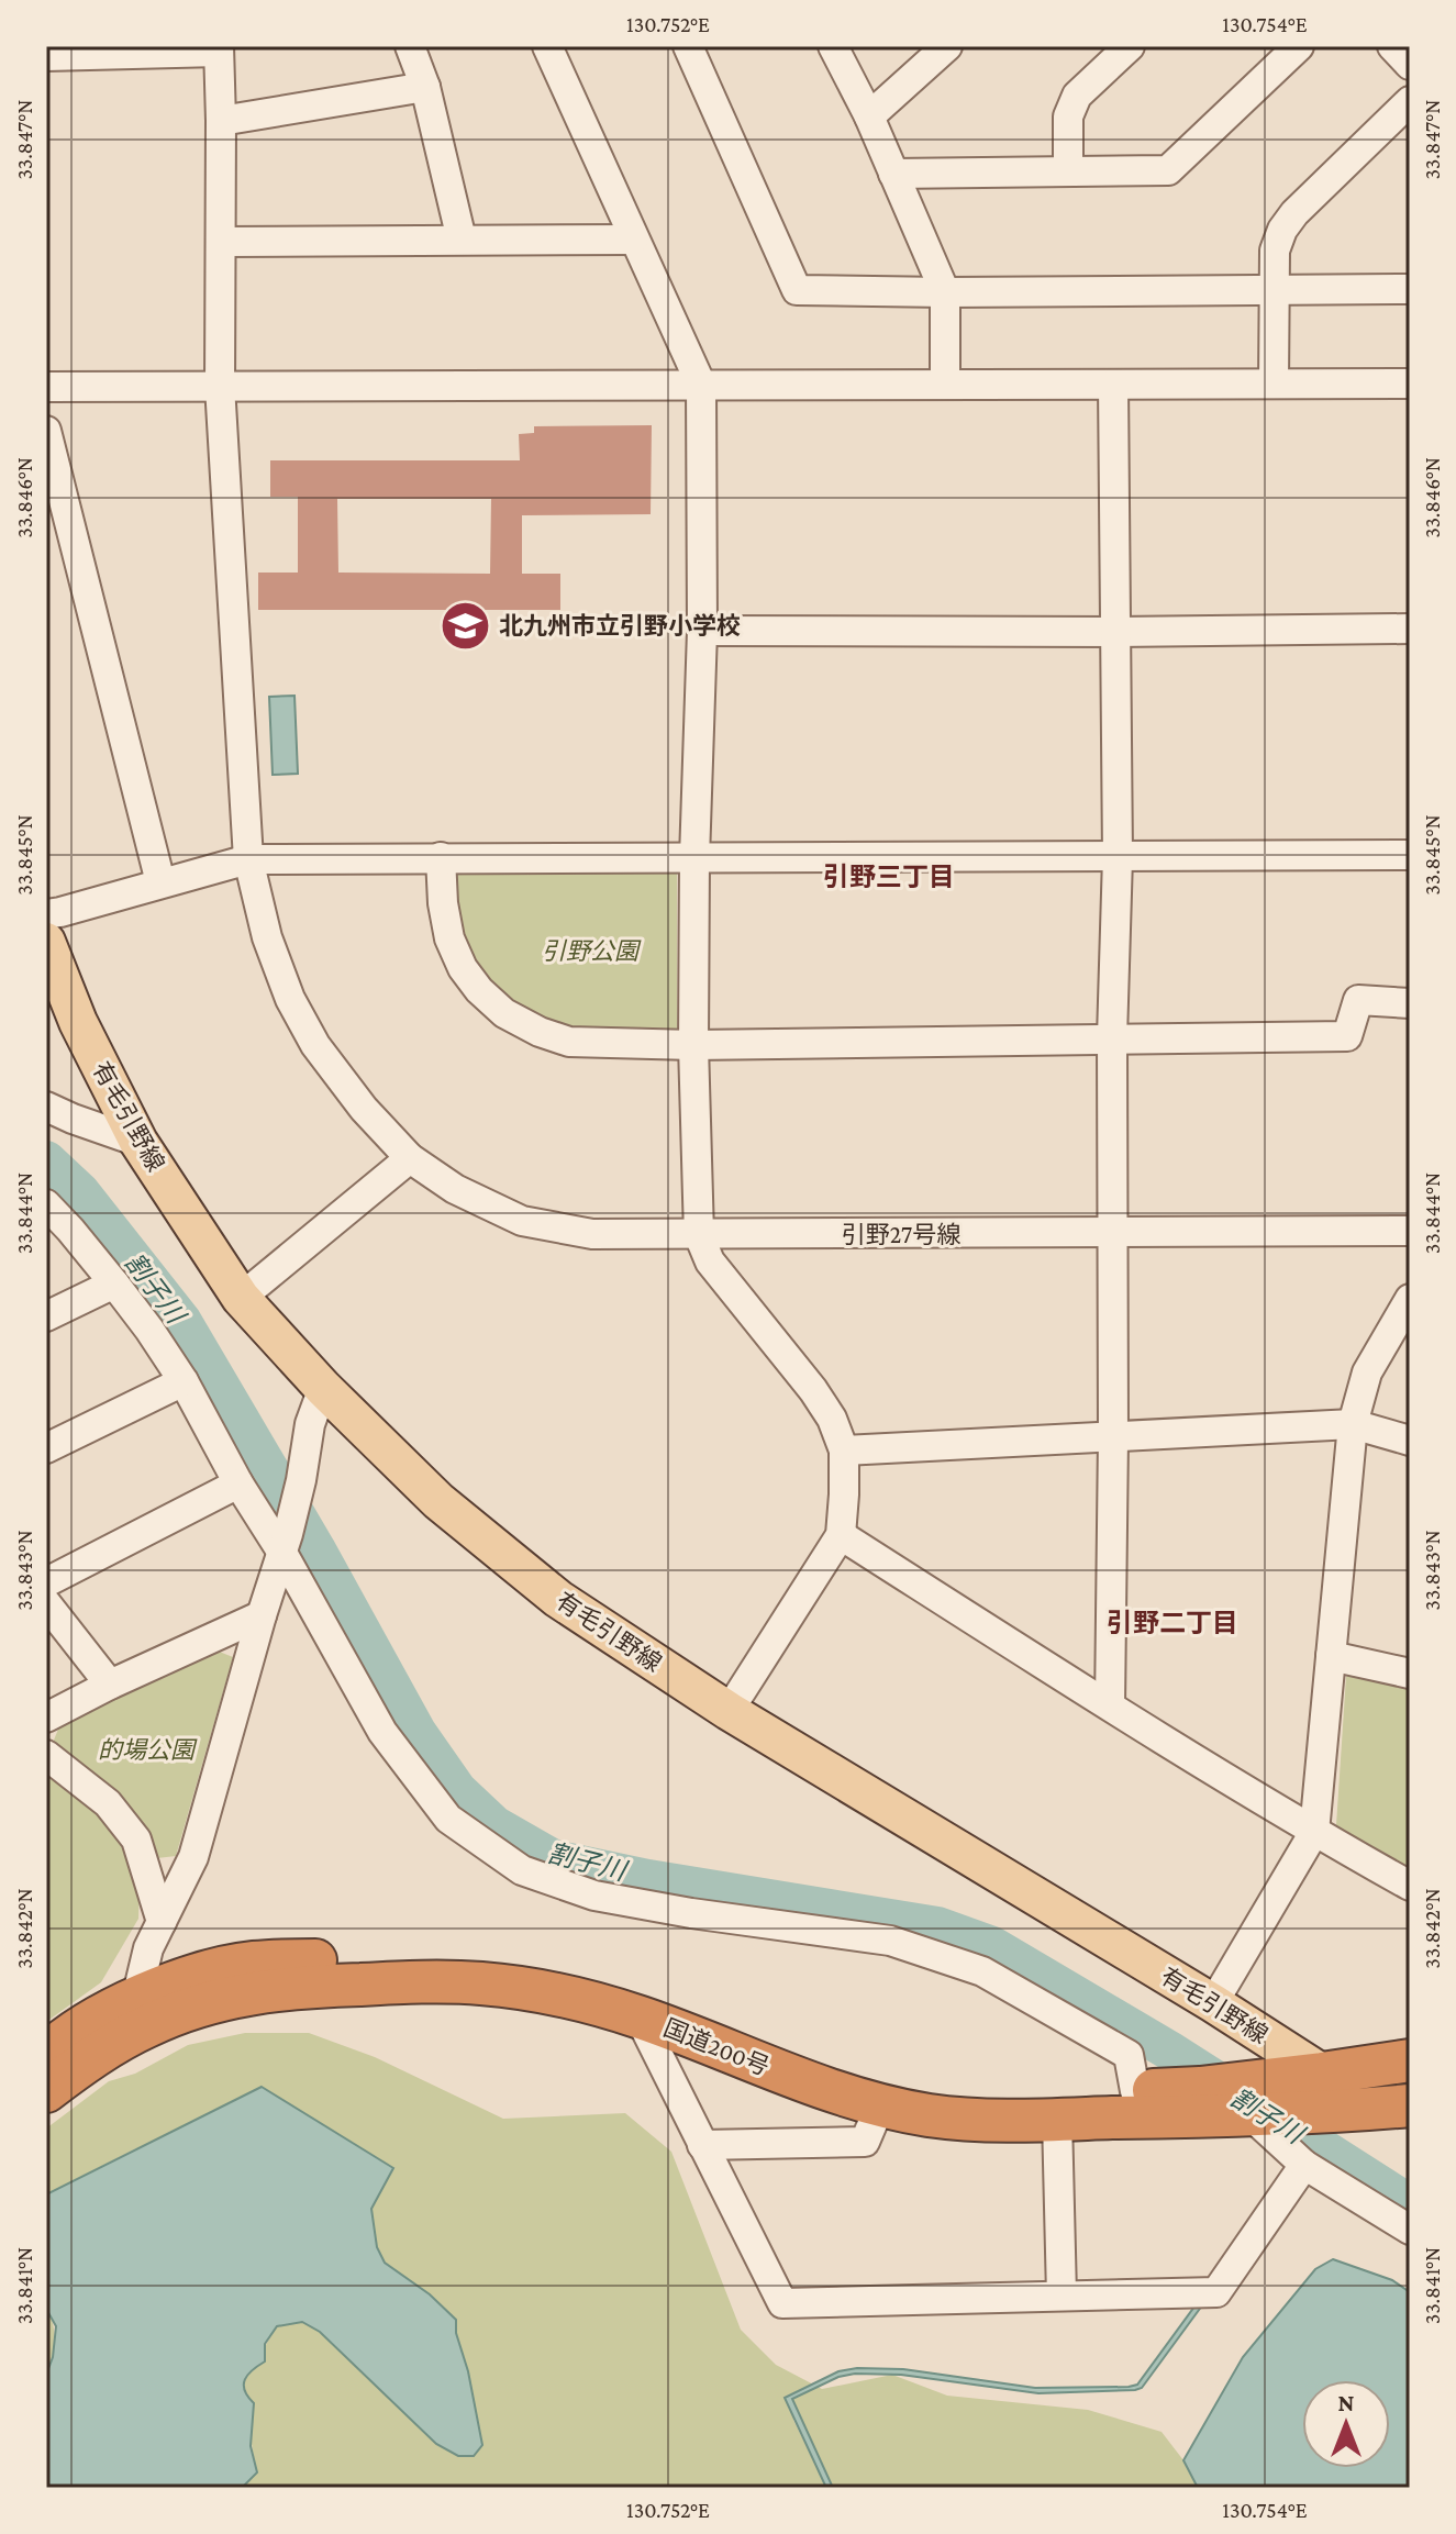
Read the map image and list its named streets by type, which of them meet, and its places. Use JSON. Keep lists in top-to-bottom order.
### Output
{
  "streets": {
    "highway": ["国道200号"],
    "main road": ["有毛引野線"],
    "street": ["引野27号線"]
  },
  "crossings": [
    ["有毛引野線", "国道200号"]
  ],
  "districts": ["引野三丁目", "引野二丁目"],
  "water": ["割子川"],
  "parks": ["引野公園", "的場公園"],
  "places": {
    "school or university": ["北九州市立引野小学校"]
  },
  "north": "top",
  "coordinates": [
    "130.752°E",
    "130.754°E",
    "33.847°N",
    "33.846°N",
    "33.845°N",
    "33.844°N",
    "33.843°N",
    "33.842°N",
    "33.841°N"
  ]
}
